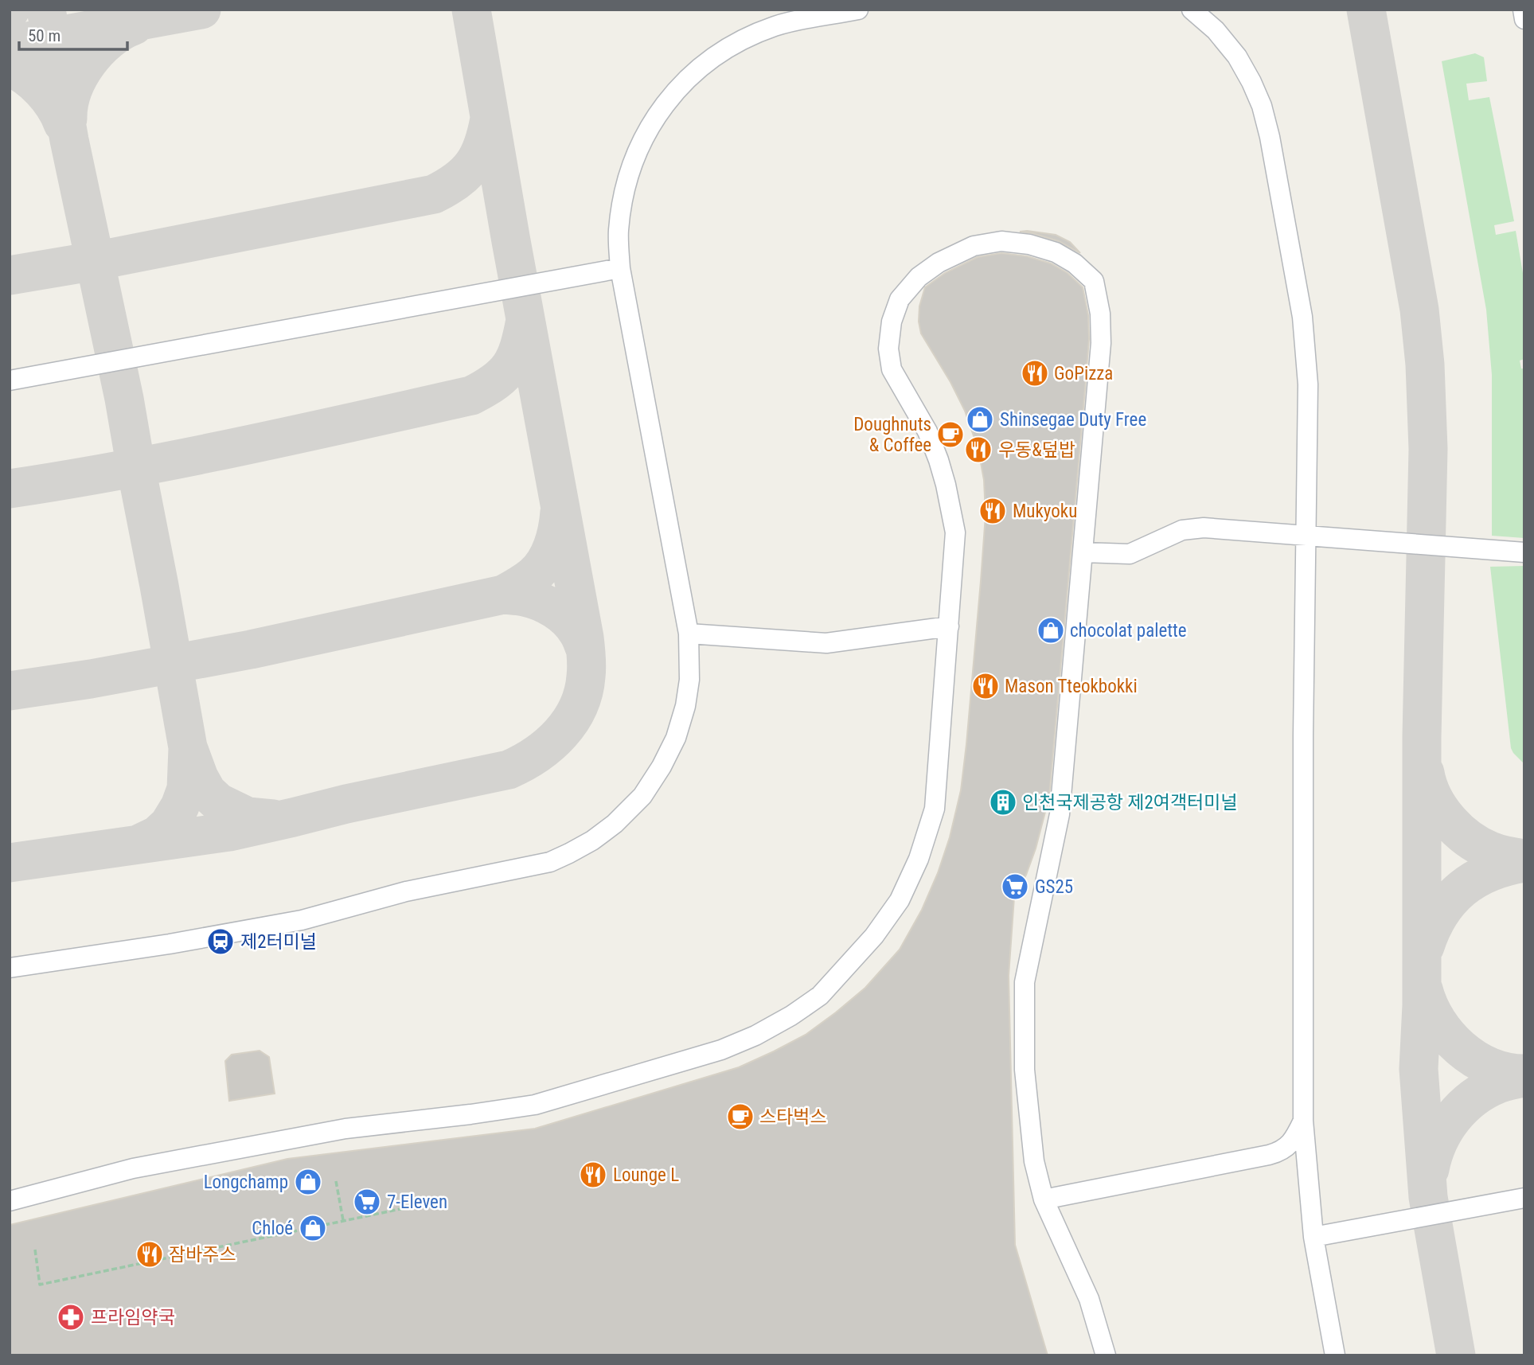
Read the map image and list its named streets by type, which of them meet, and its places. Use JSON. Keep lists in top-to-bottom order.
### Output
{
  "places": {
    "restaurant": [
      "GoPizza",
      "우동&덮밥",
      "Mukyoku",
      "Mason Tteokbokki",
      "Lounge L",
      "잠바주스"
    ],
    "shop": [
      "Shinsegae Duty Free",
      "chocolat palette",
      "Longchamp",
      "Chloé"
    ],
    "cafe": ["Doughnuts & Coffee", "스타벅스"],
    "building": ["인천국제공항 제2여객터미널"],
    "supermarket": ["GS25", "7-Eleven"],
    "station": ["제2터미널"],
    "pharmacy": ["프라임약국"]
  },
  "scale_bar": "50 m"
}
